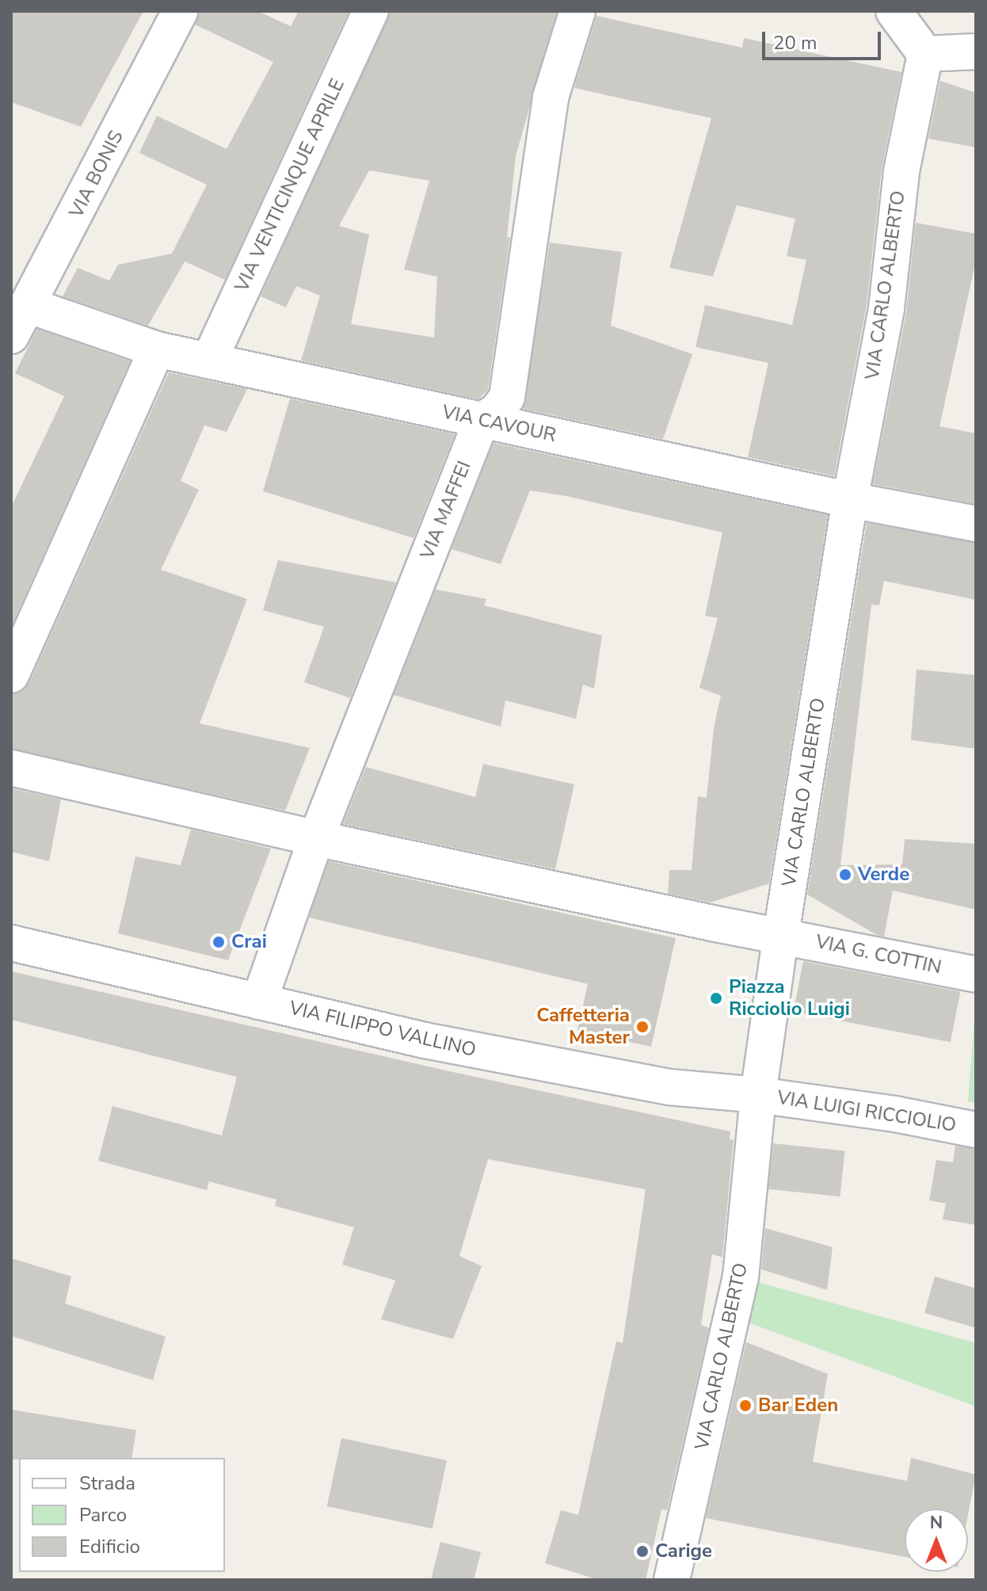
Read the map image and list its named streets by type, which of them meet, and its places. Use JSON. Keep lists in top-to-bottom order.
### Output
{
  "streets": {
    "street": [
      "VIA BONIS",
      "VIA VENTICINQUE APRILE",
      "VIA CARLO ALBERTO",
      "VIA CAVOUR",
      "VIA MAFFEI",
      "VIA G. COTTIN",
      "VIA FILIPPO VALLINO",
      "VIA LUIGI RICCIOLIO"
    ]
  },
  "crossings": [
    ["VIA BONIS", "VIA CAVOUR"],
    ["VIA VENTICINQUE APRILE", "VIA CAVOUR"],
    ["VIA CARLO ALBERTO", "VIA CAVOUR"],
    ["VIA CARLO ALBERTO", "VIA G. COTTIN"],
    ["VIA CARLO ALBERTO", "VIA FILIPPO VALLINO"],
    ["VIA CARLO ALBERTO", "VIA LUIGI RICCIOLIO"],
    ["VIA CAVOUR", "VIA MAFFEI"],
    ["VIA MAFFEI", "VIA G. COTTIN"],
    ["VIA MAFFEI", "VIA FILIPPO VALLINO"],
    ["VIA FILIPPO VALLINO", "VIA LUIGI RICCIOLIO"]
  ],
  "places": [
    "Verde",
    "Crai",
    "Piazza Ricciolio Luigi",
    "Caffetteria Master",
    "Bar Eden",
    "Carige"
  ],
  "legend": ["Strada", "Parco", "Edificio"],
  "scale_bar": "20 m",
  "north": "top"
}
